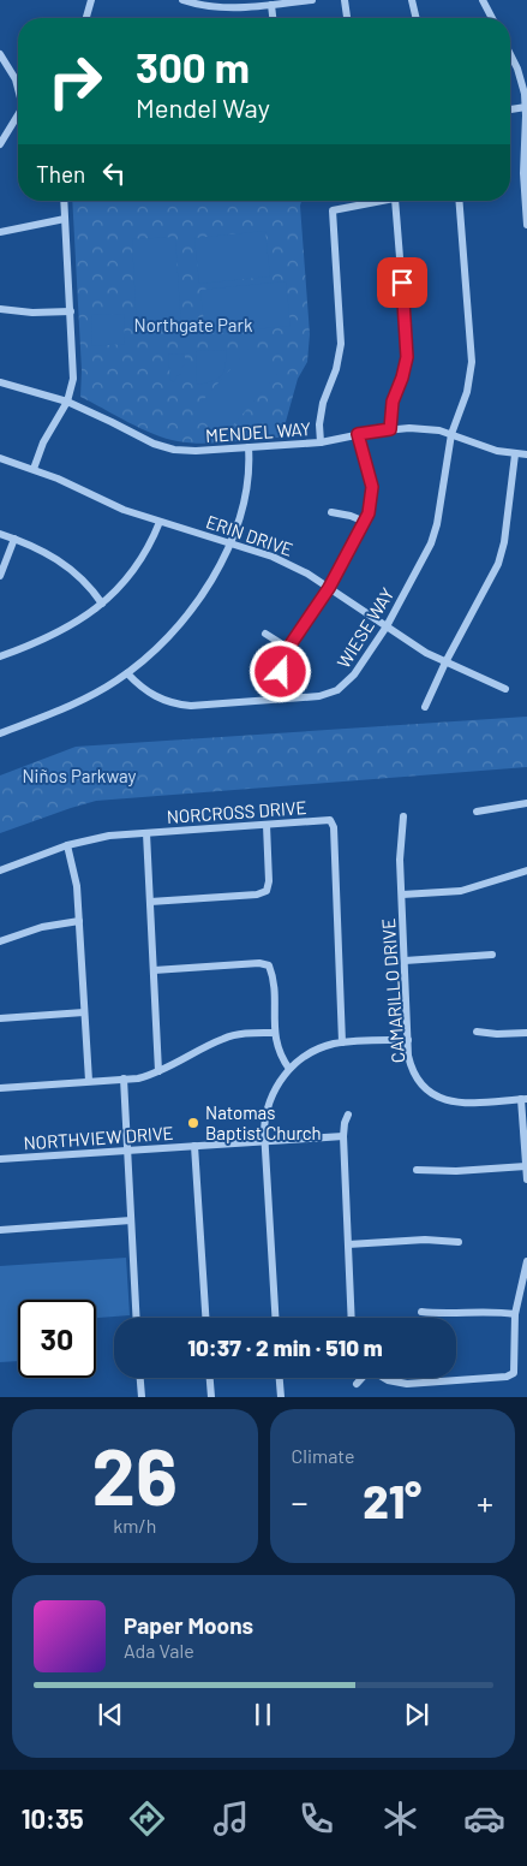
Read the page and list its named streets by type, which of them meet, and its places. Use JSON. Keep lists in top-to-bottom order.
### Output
{
  "streets": {
    "street": [
      "MENDEL WAY",
      "ERIN DRIVE",
      "WIESE WAY",
      "NORCROSS DRIVE",
      "CAMARILLO DRIVE",
      "NORTHVIEW DRIVE"
    ]
  },
  "crossings": [
    ["MENDEL WAY", "WIESE WAY"],
    ["ERIN DRIVE", "WIESE WAY"]
  ],
  "parks": ["Northgate Park", "Niños Parkway"],
  "places": ["Natomas Baptist Church"],
  "page": {
    "turn": ["300 m", "Mendel Way"],
    "then": "Then",
    "limit": "30",
    "trip": "10:37 · 2 min · 510 m",
    "tile": [
      ["26", "km/h"],
      "Climate"
    ],
    "heat": ["−", "21°", "+"],
    "song": ["Paper Moons", "Ada Vale"],
    "tabs": "10:35"
  }
}
